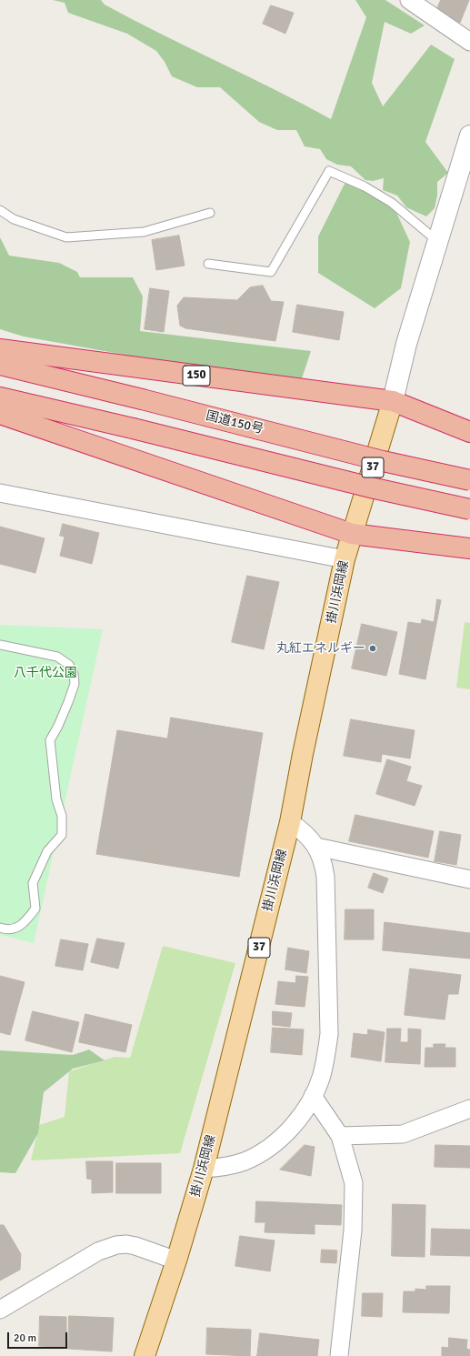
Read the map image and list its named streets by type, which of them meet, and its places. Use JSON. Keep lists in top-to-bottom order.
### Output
{
  "streets": {
    "highway": ["150", "国道150号"],
    "main road": ["37", "掛川浜岡線"]
  },
  "crossings": [
    ["150", "掛川浜岡線"]
  ],
  "parks": ["八千代公園"],
  "places": ["丸紅エネルギー"],
  "scale_bar": "20 m"
}
